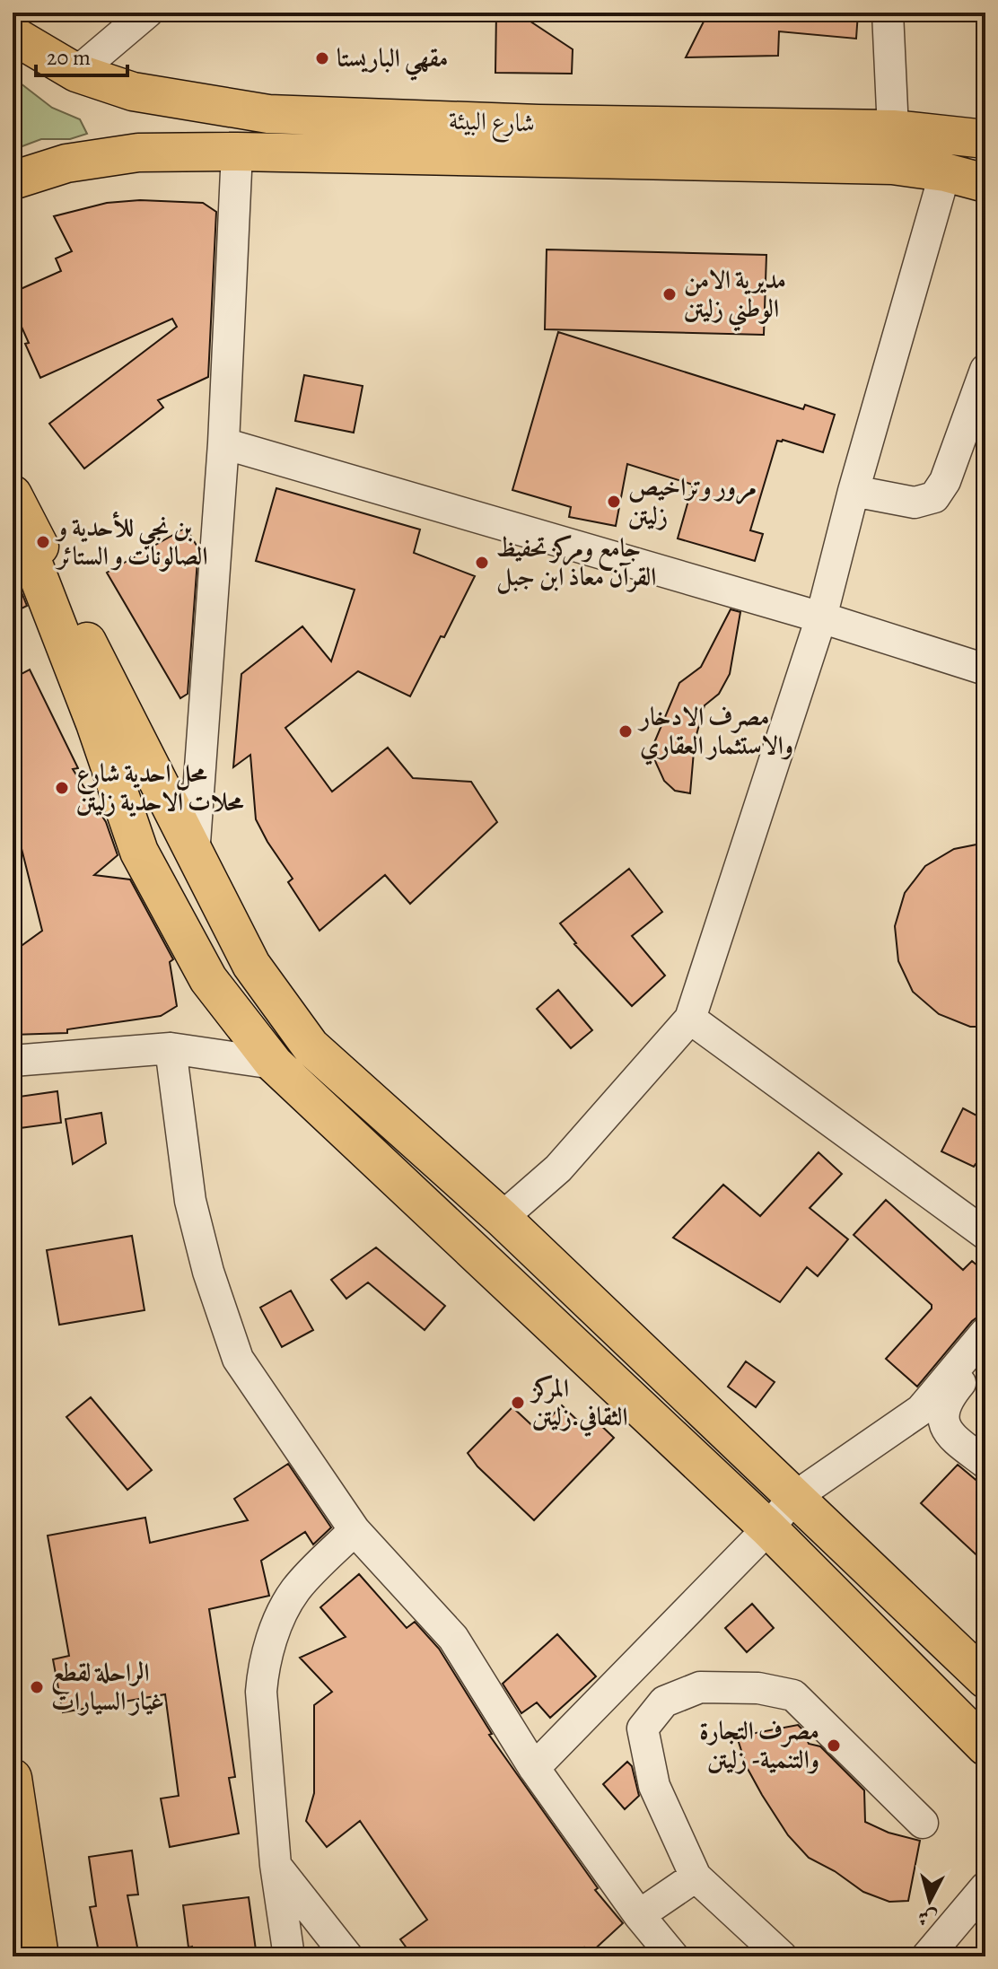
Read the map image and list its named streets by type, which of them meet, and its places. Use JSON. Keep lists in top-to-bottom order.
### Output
{
  "streets": {
    "main road": ["شارع البيئة"]
  },
  "places": [
    "مقهي الباريستا",
    "مديرية الامن الوطني زليتن",
    "مرور وتراخيص زليتن",
    "بن نجي للأحدية و الصالونات و الستائر",
    "جامع ومركز تحفيظ القرآن معاذ ابن جبل",
    "مصرف اﻻدخار واﻻستثمار العقاري",
    "محل احدية شارع محلات الاحدية زليتن",
    "المركز الثقافي.زليتن",
    "الراحلة لقطع غيار السيارات",
    "مصرف التجارة والتنمية- زليتن"
  ],
  "scale_bar": "20 m",
  "north": "bottom"
}
